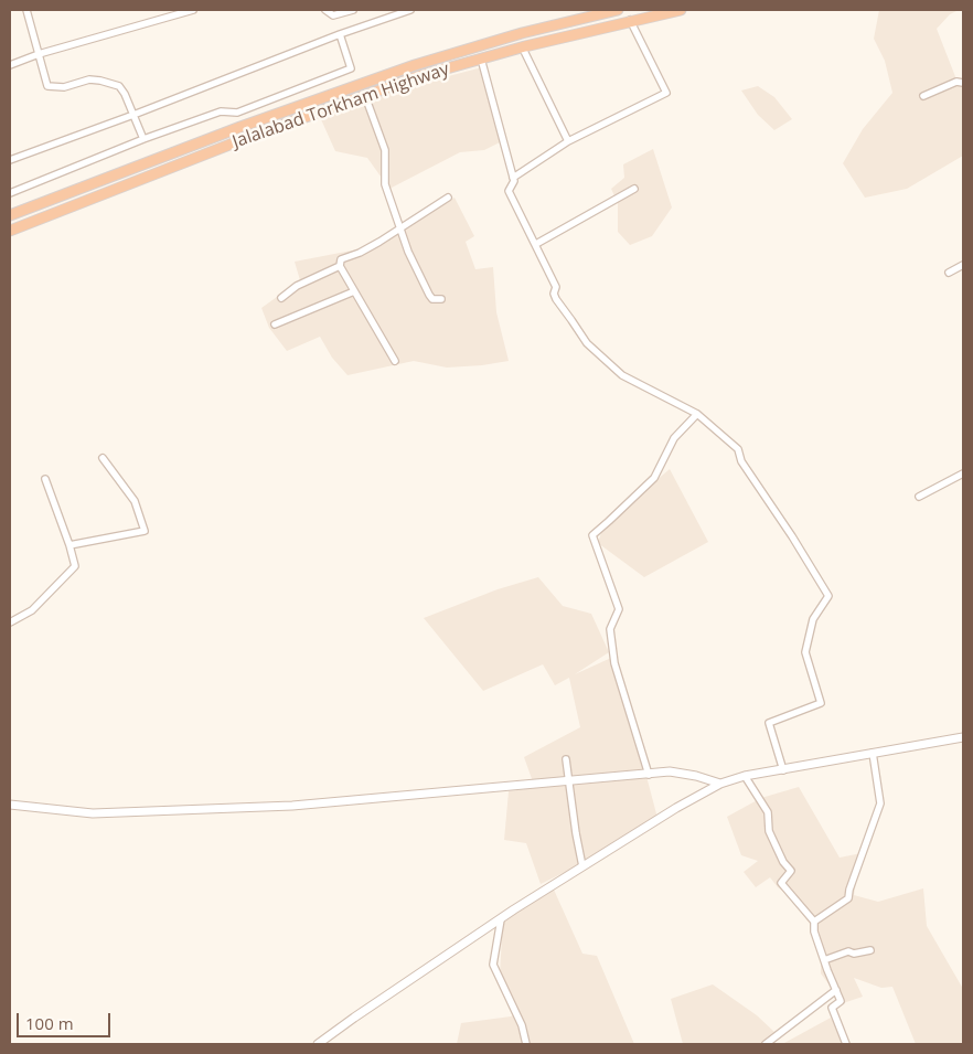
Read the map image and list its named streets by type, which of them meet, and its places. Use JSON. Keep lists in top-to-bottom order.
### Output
{
  "streets": {
    "highway": ["Jalalabad Torkham Highway"]
  },
  "scale_bar": "100 m"
}
